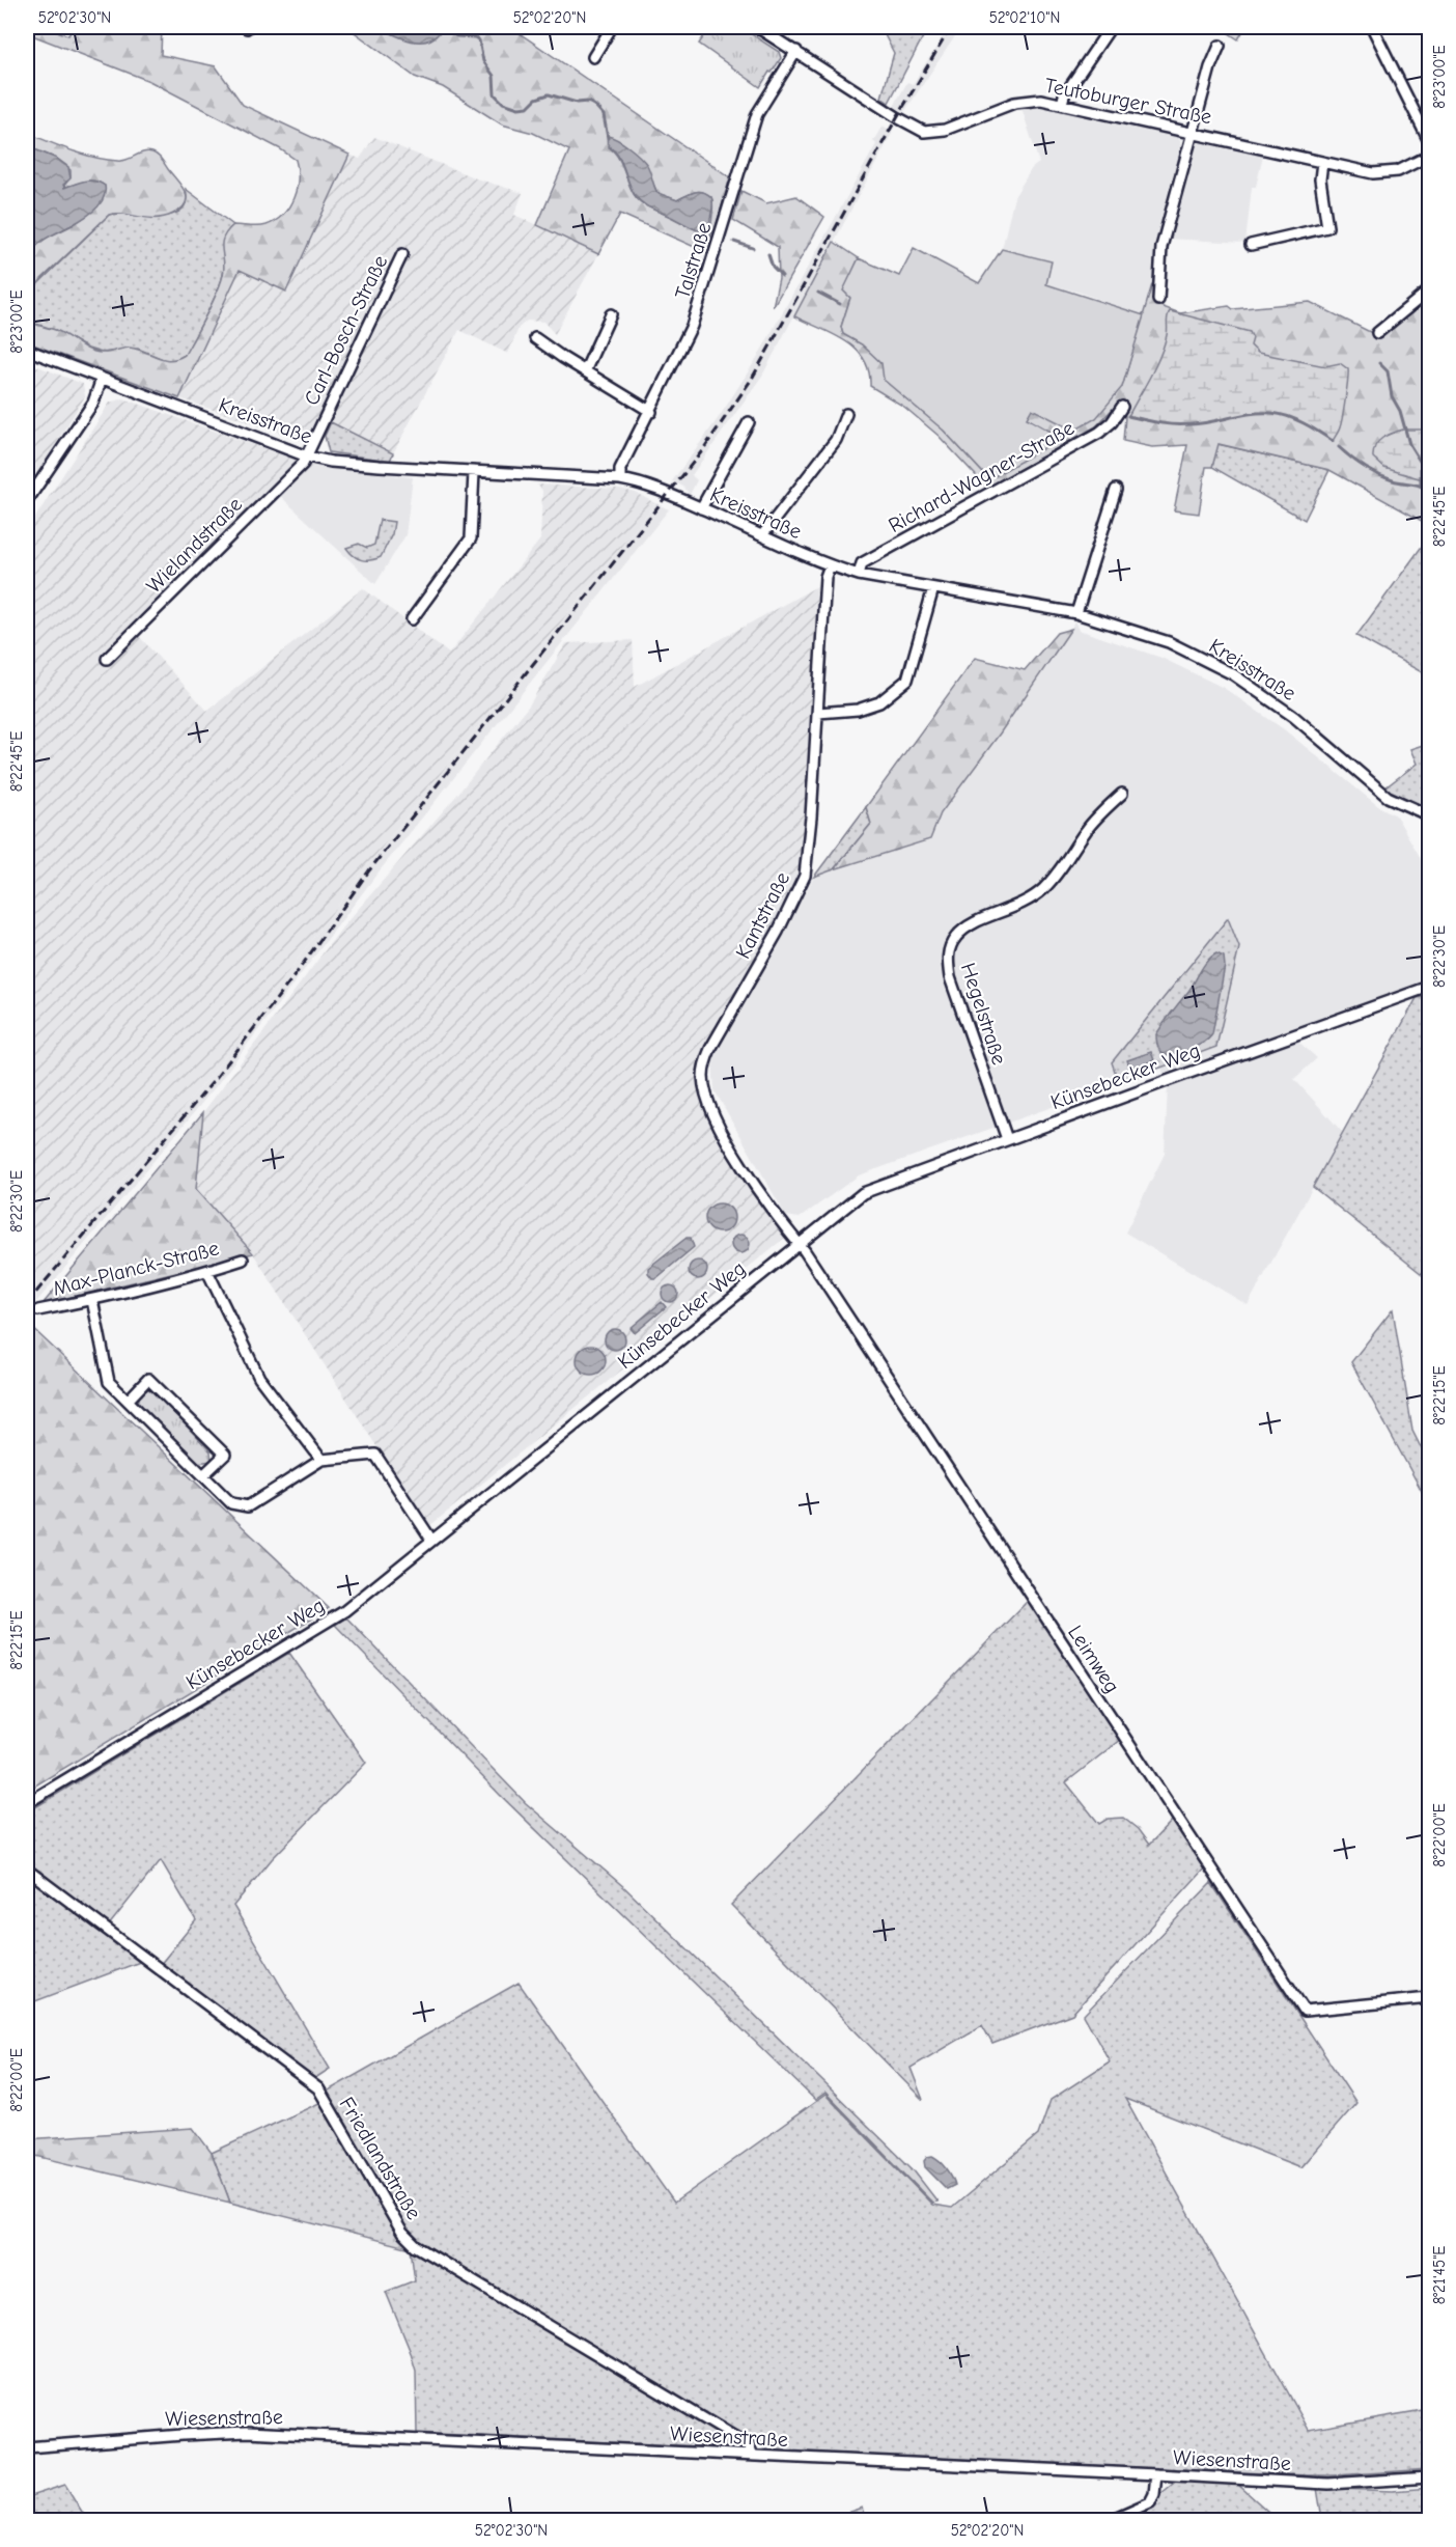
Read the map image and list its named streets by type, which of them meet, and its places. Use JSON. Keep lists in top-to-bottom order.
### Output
{
  "streets": {
    "street": [
      "Teutoburger Straße",
      "Talstraße",
      "Carl-Bosch-Straße",
      "Kreisstraße",
      "Richard-Wagner-Straße",
      "Wielandstraße",
      "Kantstraße",
      "Hegelstraße",
      "Künsebecker Weg",
      "Max-Planck-Straße",
      "Leimweg",
      "Friedlandstraße",
      "Wiesenstraße"
    ]
  },
  "crossings": [
    ["Teutoburger Straße", "Talstraße"],
    ["Talstraße", "Kreisstraße"],
    ["Carl-Bosch-Straße", "Kreisstraße"],
    ["Carl-Bosch-Straße", "Wielandstraße"],
    ["Kreisstraße", "Richard-Wagner-Straße"],
    ["Kreisstraße", "Wielandstraße"],
    ["Kreisstraße", "Kantstraße"],
    ["Kantstraße", "Künsebecker Weg"],
    ["Kantstraße", "Leimweg"],
    ["Hegelstraße", "Künsebecker Weg"],
    ["Künsebecker Weg", "Leimweg"],
    ["Friedlandstraße", "Wiesenstraße"]
  ],
  "coordinates": [
    "52°02'30\"N",
    "52°02'20\"N",
    "52°02'10\"N",
    "8°23'00\"E",
    "8°22'45\"E",
    "8°22'30\"E",
    "8°22'15\"E",
    "8°22'00\"E",
    "8°21'45\"E"
  ]
}
